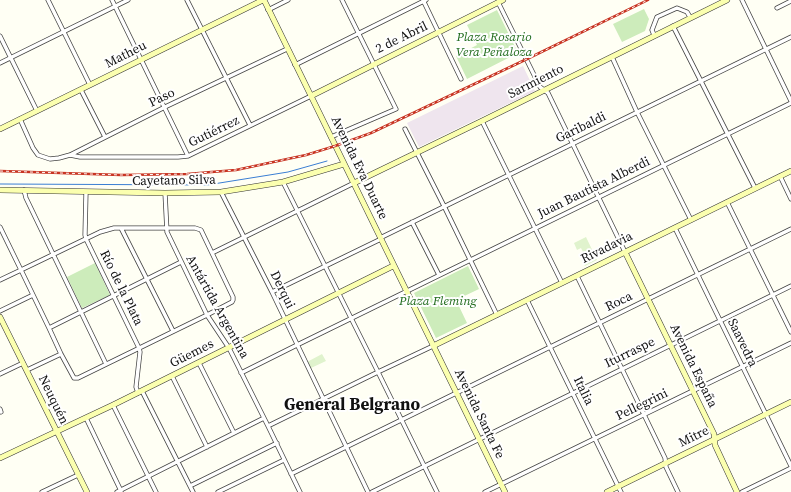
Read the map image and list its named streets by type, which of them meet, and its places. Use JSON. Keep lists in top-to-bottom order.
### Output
{
  "streets": {
    "street": [
      "2 de Abril",
      "Matheu",
      "Sarmiento",
      "Paso",
      "Garibaldi",
      "Gutiérrez",
      "Avenida Eva Duarte",
      "Cayetano Silva",
      "Juan Bautista Alberdi",
      "Rivadavia",
      "Río de la Plata",
      "Derqui",
      "Roca",
      "Antártida Argentina",
      "Saavedra",
      "Iturraspe",
      "Güemes",
      "Avenida España",
      "Italia",
      "Neuquén",
      "Pellegrini",
      "Avenida Santa Fe",
      "Mitre"
    ]
  },
  "crossings": [
    ["2 de Abril", "Gutiérrez"],
    ["2 de Abril", "Avenida Eva Duarte"],
    ["Matheu", "Paso"],
    ["Matheu", "Avenida Eva Duarte"],
    ["Sarmiento", "Avenida Eva Duarte"],
    ["Paso", "Gutiérrez"],
    ["Paso", "Avenida Eva Duarte"],
    ["Garibaldi", "Avenida Eva Duarte"],
    ["Garibaldi", "Derqui"],
    ["Gutiérrez", "Avenida Eva Duarte"],
    ["Avenida Eva Duarte", "Cayetano Silva"],
    ["Avenida Eva Duarte", "Juan Bautista Alberdi"],
    ["Avenida Eva Duarte", "Rivadavia"],
    ["Avenida Eva Duarte", "Güemes"],
    ["Avenida Eva Duarte", "Avenida Santa Fe"],
    ["Cayetano Silva", "Río de la Plata"],
    ["Cayetano Silva", "Derqui"],
    ["Cayetano Silva", "Antártida Argentina"],
    ["Juan Bautista Alberdi", "Derqui"],
    ["Juan Bautista Alberdi", "Antártida Argentina"],
    ["Rivadavia", "Saavedra"],
    ["Rivadavia", "Avenida España"],
    ["Rivadavia", "Italia"],
    ["Rivadavia", "Avenida Santa Fe"],
    ["Río de la Plata", "Güemes"],
    ["Derqui", "Roca"],
    ["Derqui", "Güemes"],
    ["Roca", "Antártida Argentina"],
    ["Roca", "Saavedra"],
    ["Roca", "Avenida España"],
    ["Roca", "Italia"],
    ["Roca", "Avenida Santa Fe"],
    ["Antártida Argentina", "Güemes"],
    ["Saavedra", "Iturraspe"],
    ["Saavedra", "Pellegrini"],
    ["Saavedra", "Mitre"],
    ["Iturraspe", "Avenida España"],
    ["Iturraspe", "Italia"],
    ["Iturraspe", "Avenida Santa Fe"],
    ["Güemes", "Neuquén"],
    ["Avenida España", "Pellegrini"],
    ["Avenida España", "Mitre"],
    ["Italia", "Pellegrini"],
    ["Italia", "Mitre"],
    ["Pellegrini", "Avenida Santa Fe"]
  ],
  "districts": ["General Belgrano"],
  "parks": ["Plaza Rosario Vera Peñaloza", "Plaza Fleming"]
}
